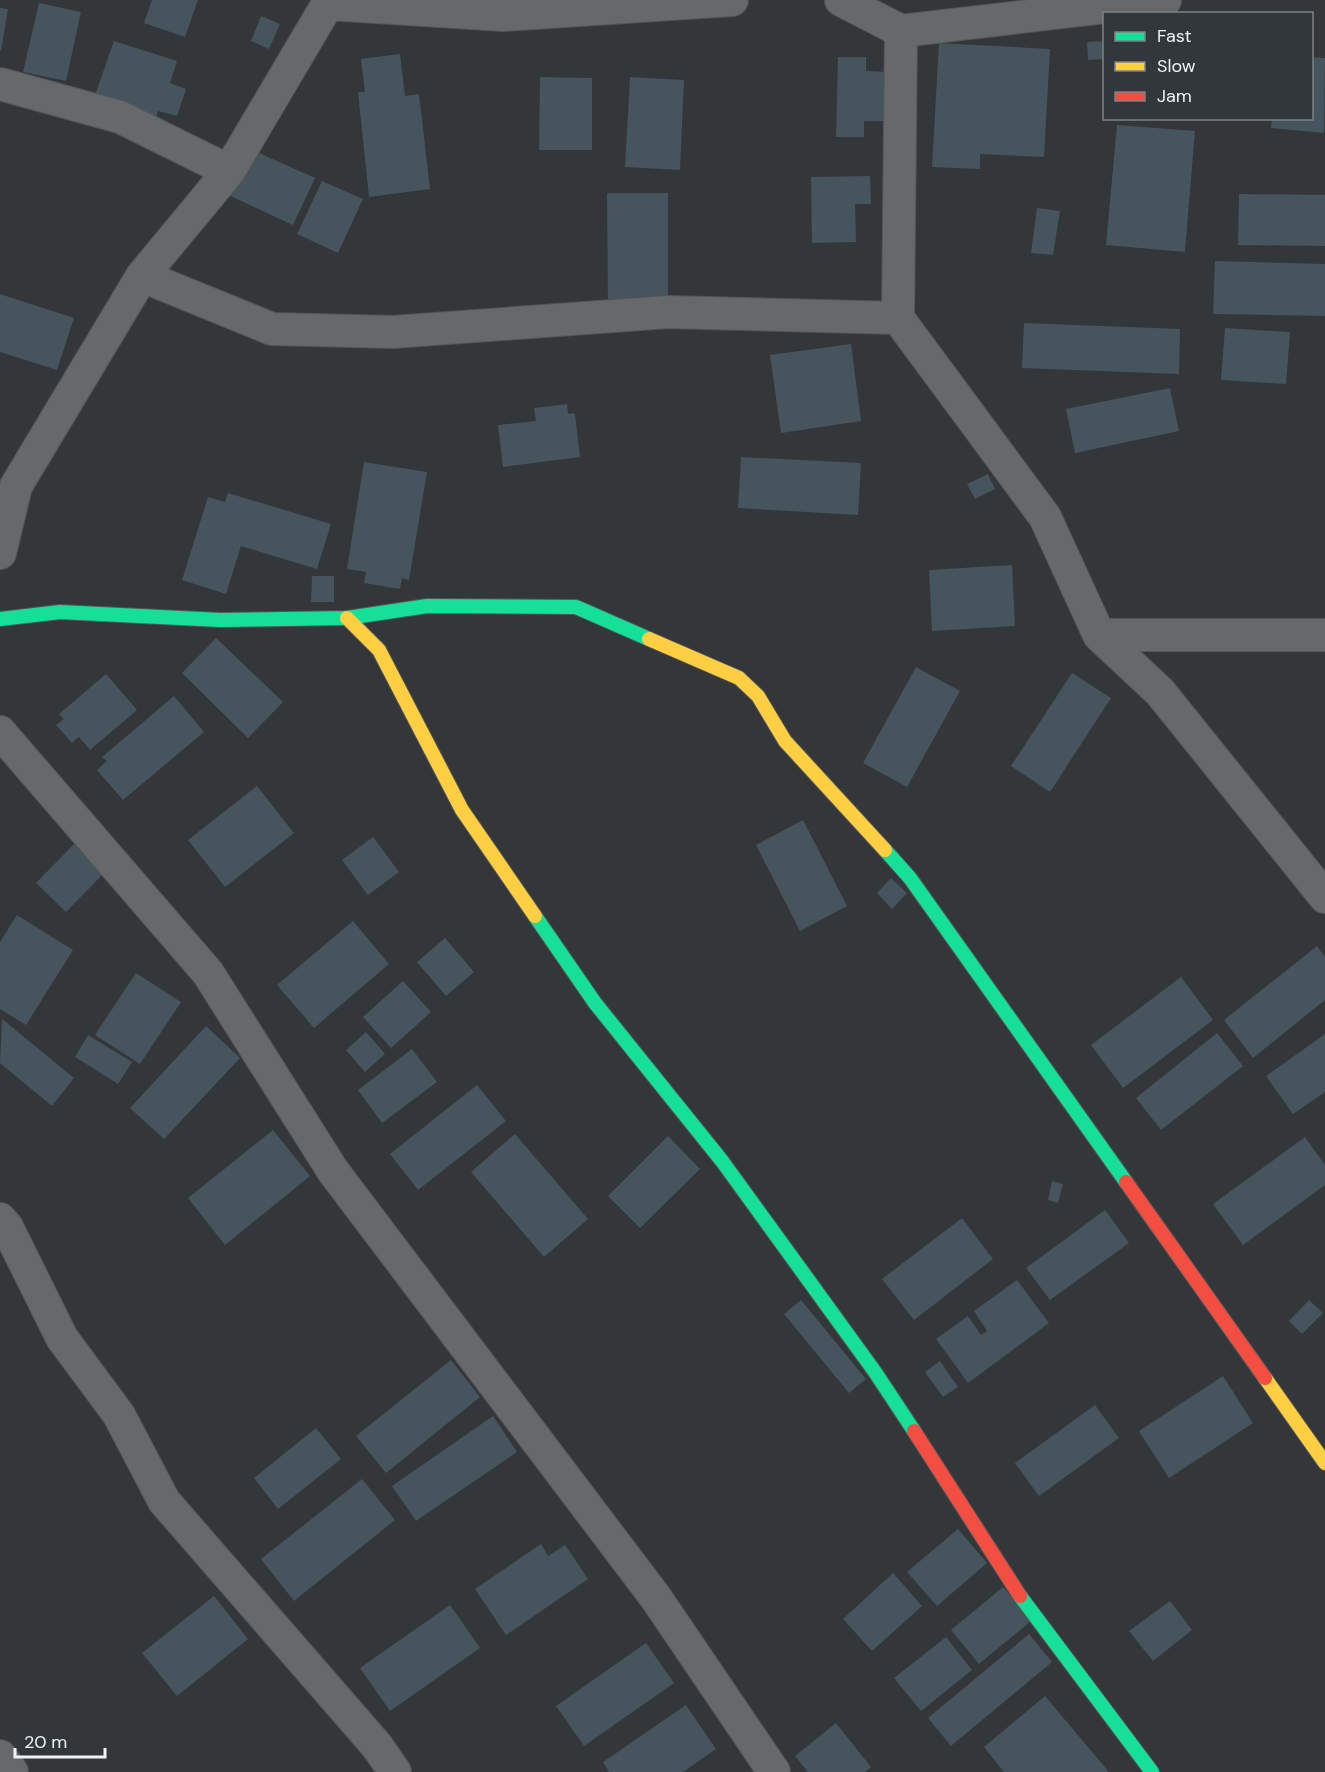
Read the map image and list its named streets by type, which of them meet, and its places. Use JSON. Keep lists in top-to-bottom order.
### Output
{
  "legend": ["Fast", "Slow", "Jam"],
  "scale_bar": "20 m"
}
